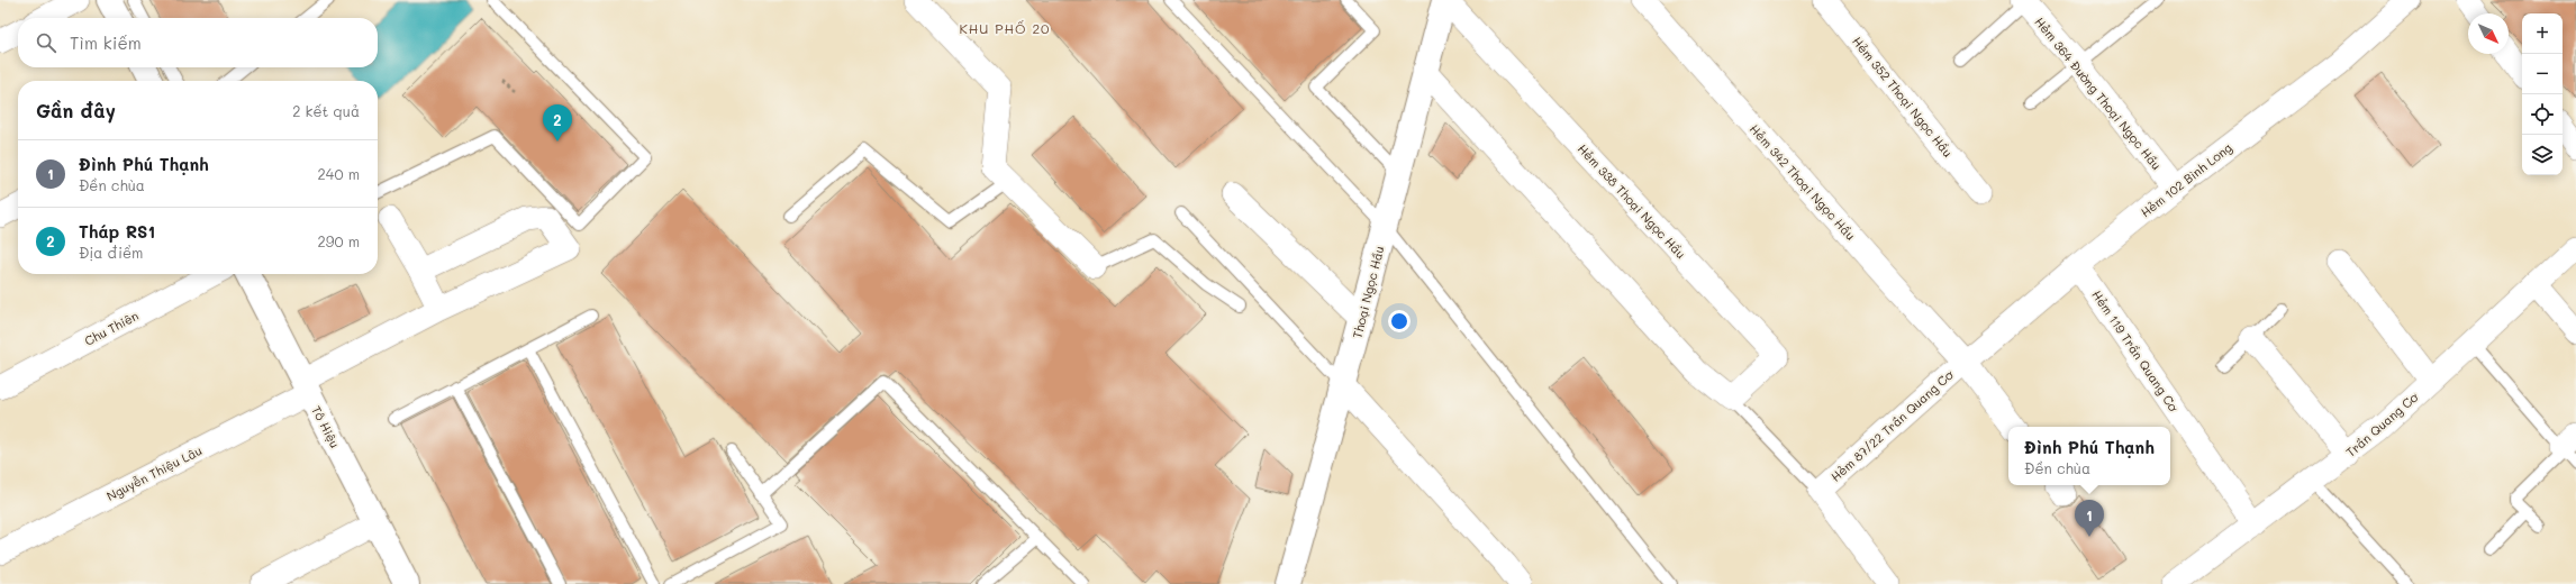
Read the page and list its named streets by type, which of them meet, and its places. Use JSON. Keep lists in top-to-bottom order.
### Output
{
  "streets": {
    "main road": ["Thoại Ngọc Hầu", "Tô Hiệu"],
    "street": [
      "Hẻm 364 Đường Thoại Ngọc Hầu",
      "Hẻm 352 Thoại Ngọc Hầu",
      "Hẻm 102 Bình Long",
      "Hẻm 342 Thoại Ngọc Hầu",
      "Hẻm 338 Thoại Ngọc Hầu",
      "Chu Thiên",
      "Hẻm 119 Trần Quang Cơ",
      "Trần Quang Cơ",
      "Hẻm 87/22 Trần Quang Cơ",
      "Nguyễn Thiệu Lâu"
    ]
  },
  "crossings": [
    ["Hẻm 364 Đường Thoại Ngọc Hầu", "Hẻm 102 Bình Long"],
    ["Hẻm 102 Bình Long", "Hẻm 342 Thoại Ngọc Hầu"],
    ["Hẻm 102 Bình Long", "Hẻm 119 Trần Quang Cơ"],
    ["Hẻm 102 Bình Long", "Hẻm 87/22 Trần Quang Cơ"],
    ["Hẻm 342 Thoại Ngọc Hầu", "Hẻm 87/22 Trần Quang Cơ"],
    ["Hẻm 338 Thoại Ngọc Hầu", "Thoại Ngọc Hầu"],
    ["Hẻm 119 Trần Quang Cơ", "Trần Quang Cơ"],
    ["Tô Hiệu", "Nguyễn Thiệu Lâu"]
  ],
  "districts": ["KHU PHỐ 20"],
  "north": "bottom right",
  "page": {
    "map_buttons": ["+", "−"],
    "search": "Tìm kiếm",
    "heading": ["Gần đây", "2 kết quả"],
    "pins": ["2", "1"],
    "list": [
      {
        "mark": "1",
        "name": "Đình Phú Thạnh",
        "note": "Đền chùa",
        "value": "240 m"
      },
      {
        "mark": "2",
        "name": "Tháp RS1",
        "note": "Địa điểm",
        "value": "290 m"
      }
    ],
    "popup": ["Đình Phú Thạnh", "Đền chùa"]
  }
}
